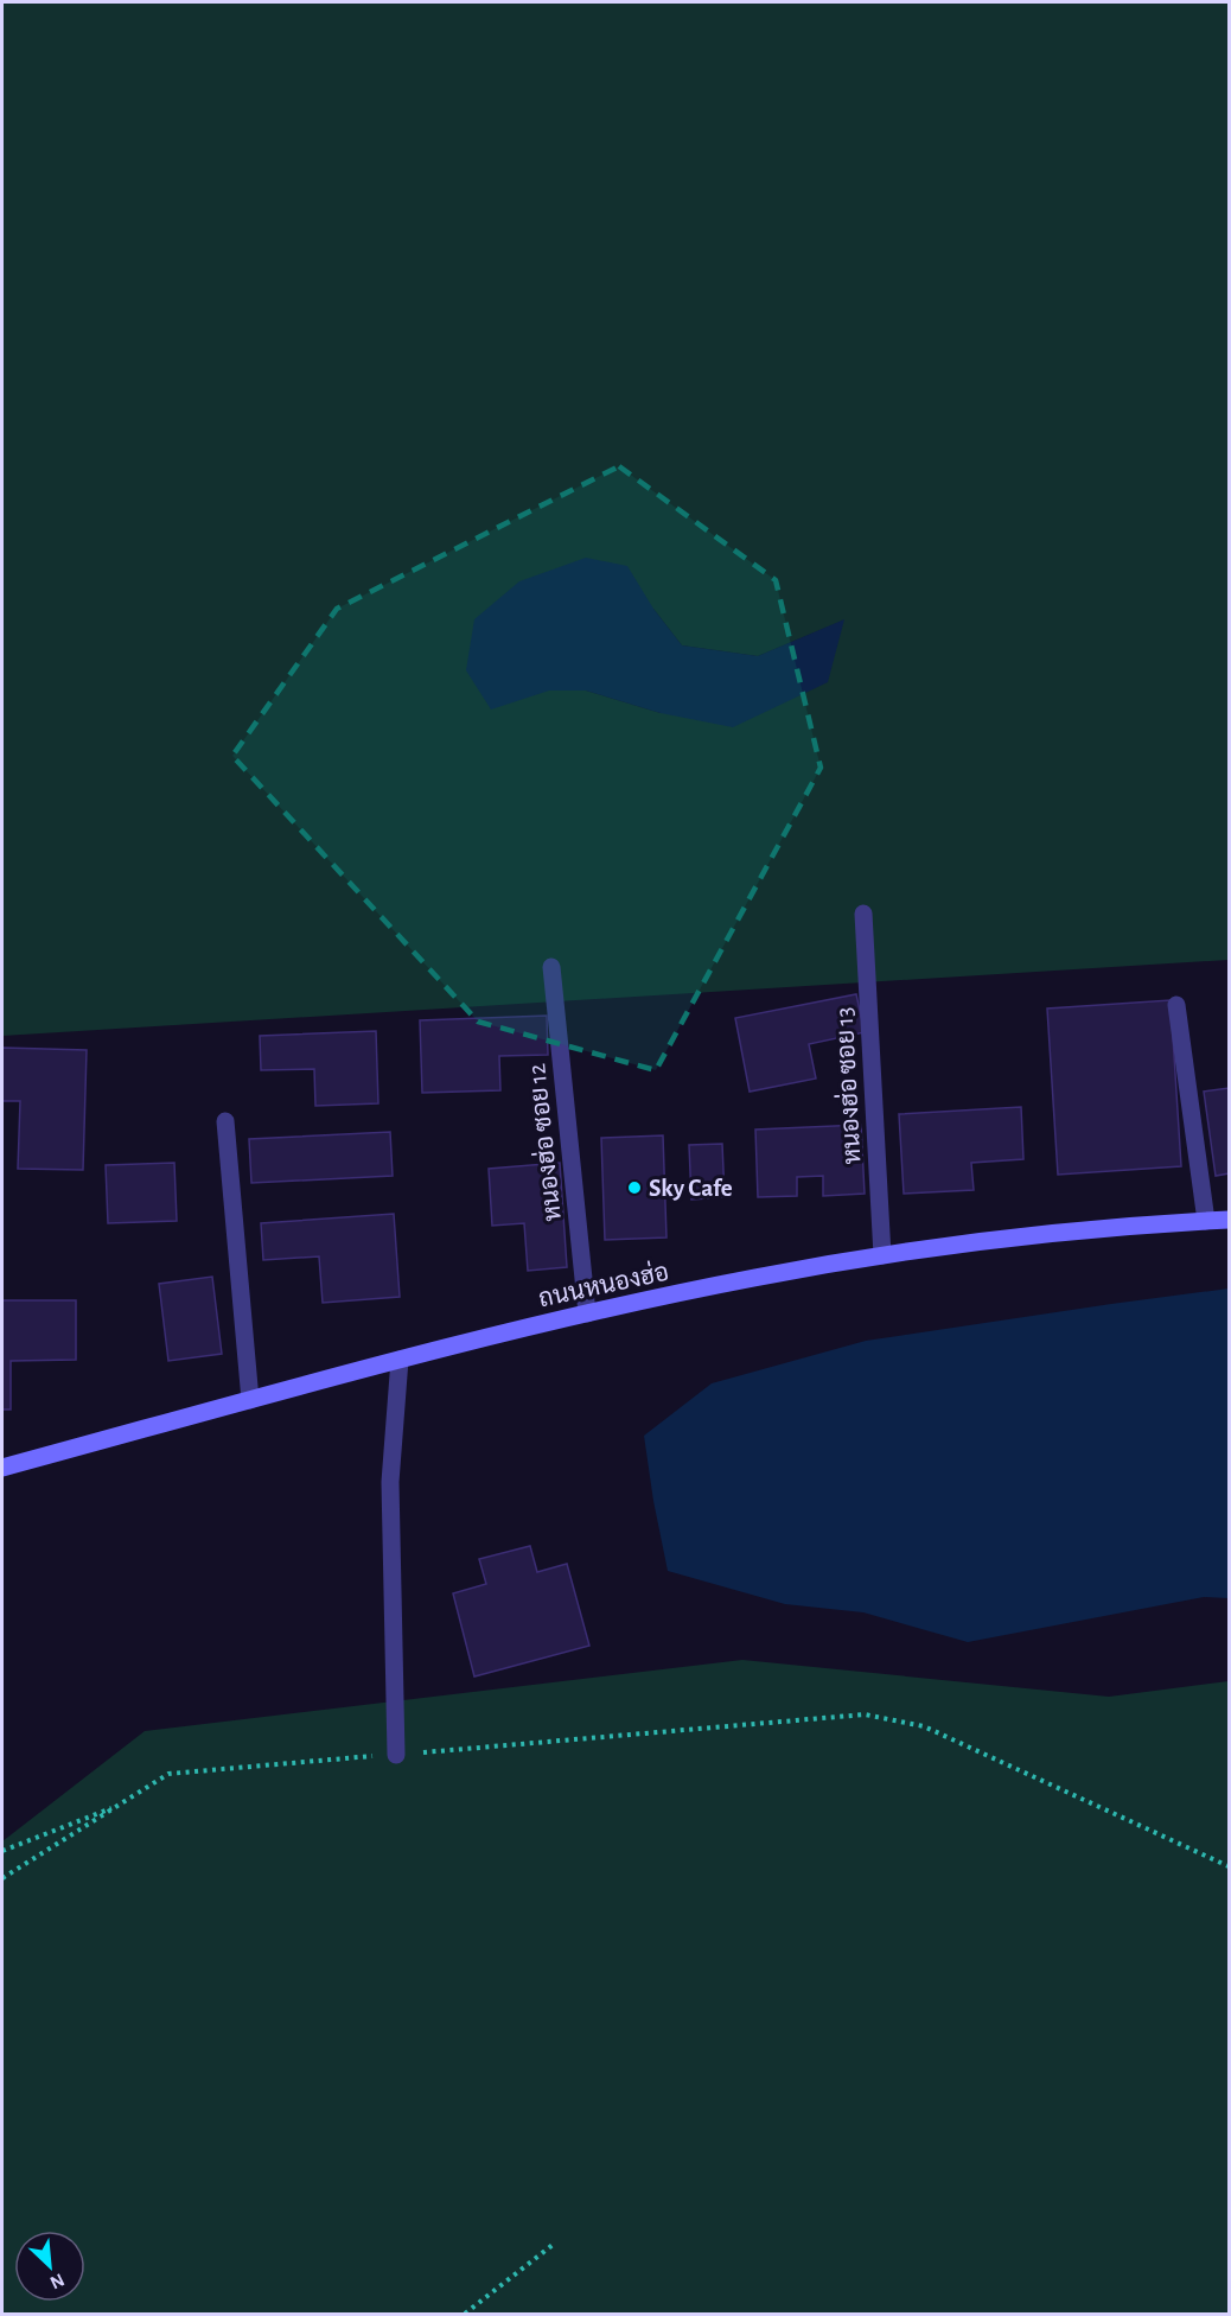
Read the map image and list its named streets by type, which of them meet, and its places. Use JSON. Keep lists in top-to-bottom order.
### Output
{
  "streets": {
    "main road": ["ถนนหนองฮ่อ"],
    "street": ["หนองฮ่อ ซอย 13", "หนองฮ่อ ซอย 12"]
  },
  "crossings": [
    ["หนองฮ่อ ซอย 13", "ถนนหนองฮ่อ"],
    ["หนองฮ่อ ซอย 12", "ถนนหนองฮ่อ"]
  ],
  "places": ["Sky Cafe"],
  "north": "bottom right"
}
